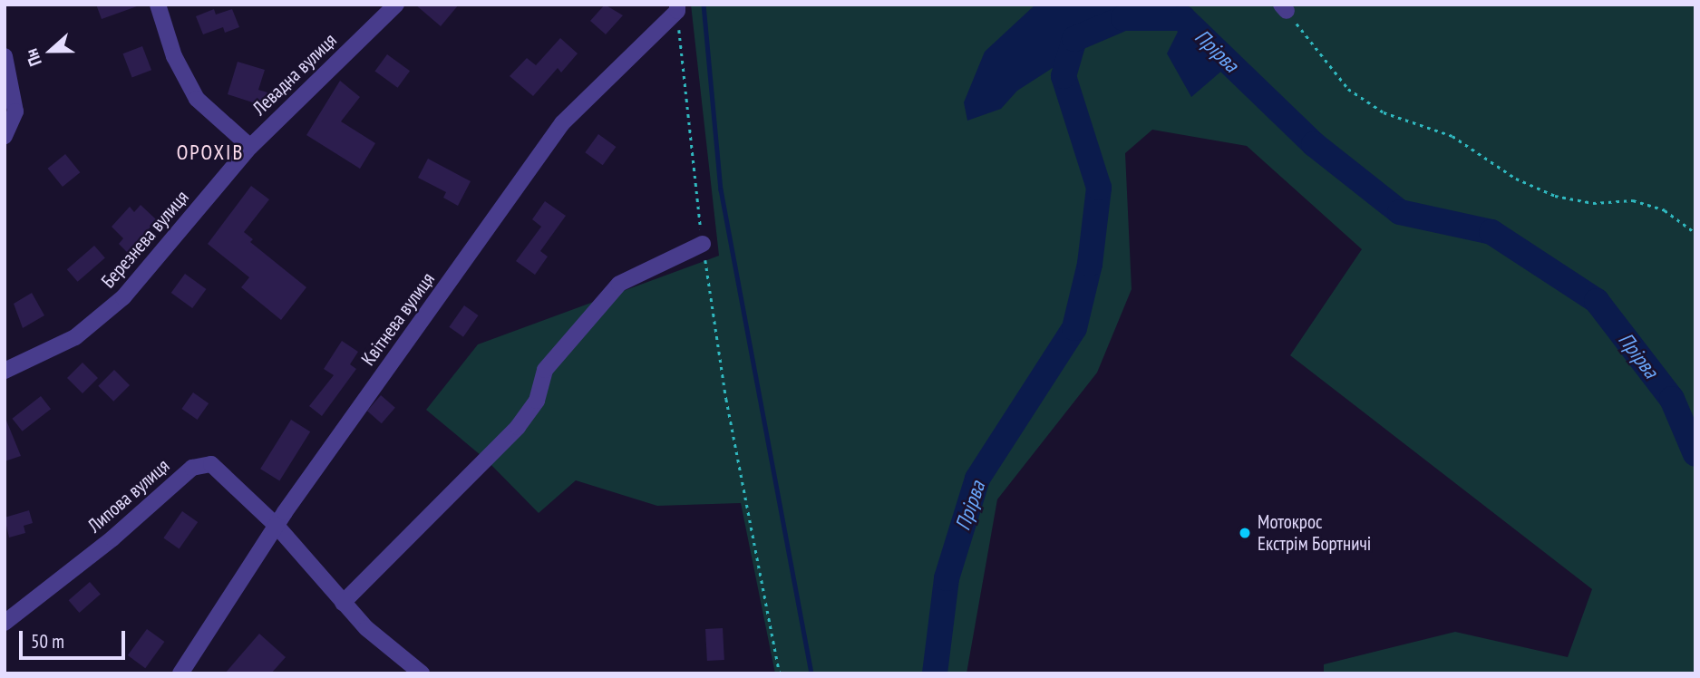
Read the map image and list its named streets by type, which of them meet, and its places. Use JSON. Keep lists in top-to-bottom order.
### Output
{
  "streets": {
    "street": [
      "Левадна вулиця",
      "Березнева вулиця",
      "Квітнева вулиця",
      "Липова вулиця"
    ]
  },
  "crossings": [
    ["Левадна вулиця", "Березнева вулиця"],
    ["Квітнева вулиця", "Липова вулиця"]
  ],
  "districts": ["ОРОХІВ"],
  "water": ["Прірва"],
  "places": ["Мотокрос Екстрім Бортничі"],
  "scale_bar": "50 m",
  "north": "left"
}
